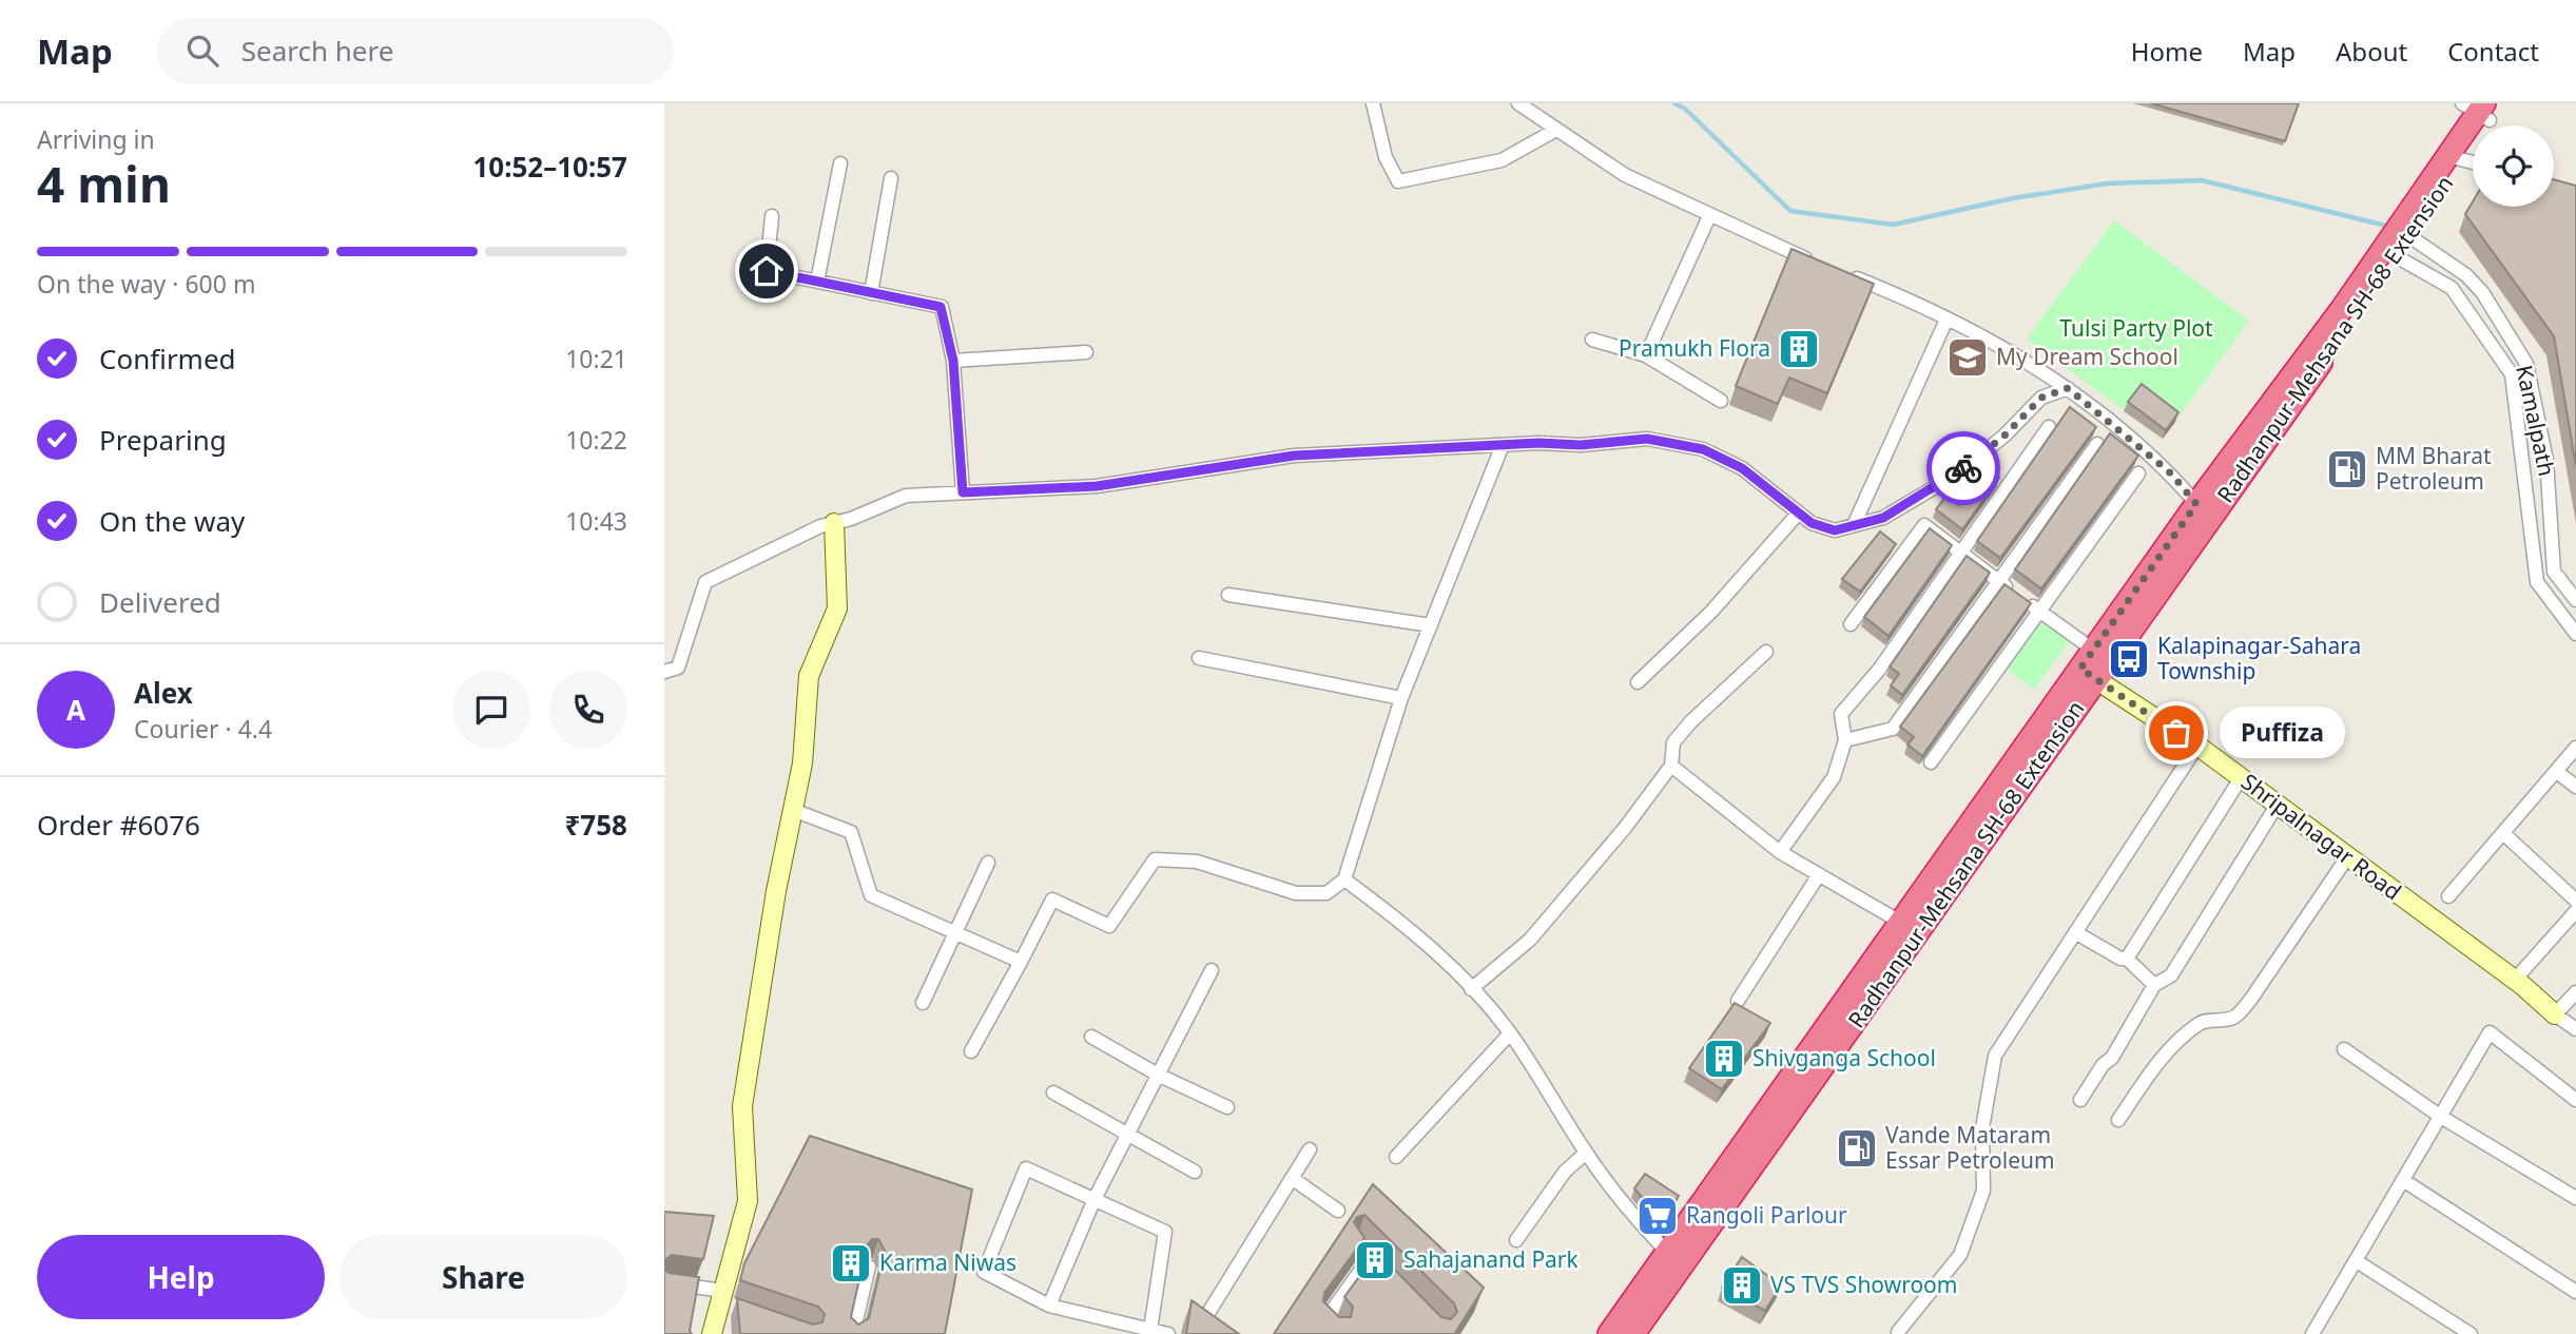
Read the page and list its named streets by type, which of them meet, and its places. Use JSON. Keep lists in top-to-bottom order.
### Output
{
  "streets": {
    "highway": ["Radhanpur-Mehsana SH-68 Extension"],
    "street": ["Kamalpath", "Shripalnagar Road"]
  },
  "crossings": [
    ["Radhanpur-Mehsana SH-68 Extension", "Kamalpath"],
    ["Radhanpur-Mehsana SH-68 Extension", "Shripalnagar Road"]
  ],
  "parks": ["Tulsi Party Plot"],
  "places": {
    "building": [
      "Pramukh Flora",
      "Shivganga School",
      "Sahajanand Park",
      "Karma Niwas",
      "VS TVS Showroom"
    ],
    "school or university": ["My Dream School"],
    "fuel station": ["MM Bharat Petroleum", "Vande Mataram Essar Petroleum"],
    "bus stop": ["Kalapinagar-Sahara Township"],
    "other": ["Puffiza"],
    "supermarket": ["Rangoli Parlour"]
  },
  "page": {
    "header": "Map",
    "search": "Search here",
    "nav": [
      "Home",
      "Map",
      "About",
      "Contact"
    ],
    "heading": ["4 min", "Arriving in", "10:52–10:57"],
    "panel": [
      "Alex",
      "Courier · 4.4",
      "Order #6076",
      "₹758"
    ],
    "bar": "On the way · 600 m",
    "list": [
      ["Confirmed", "10:21"],
      ["Preparing", "10:22"],
      ["On the way", "10:43"],
      "Delivered"
    ],
    "round": "A",
    "bubble": "Puffiza",
    "buttons": ["Help", "Share"]
  }
}
